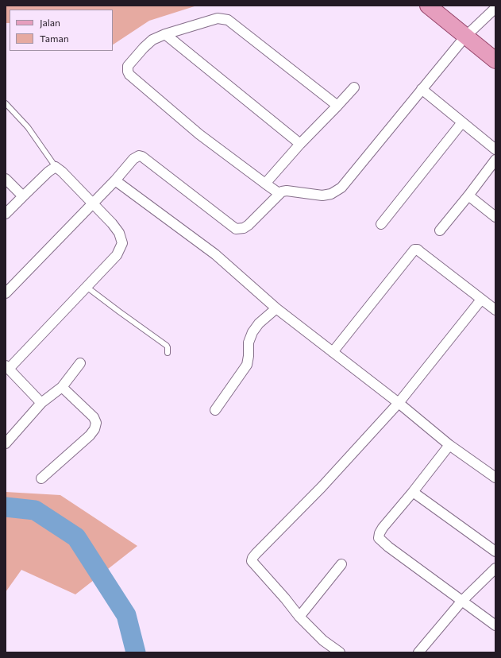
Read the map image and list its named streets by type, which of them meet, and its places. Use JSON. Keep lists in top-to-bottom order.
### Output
{
  "legend": ["Jalan", "Taman"]
}
